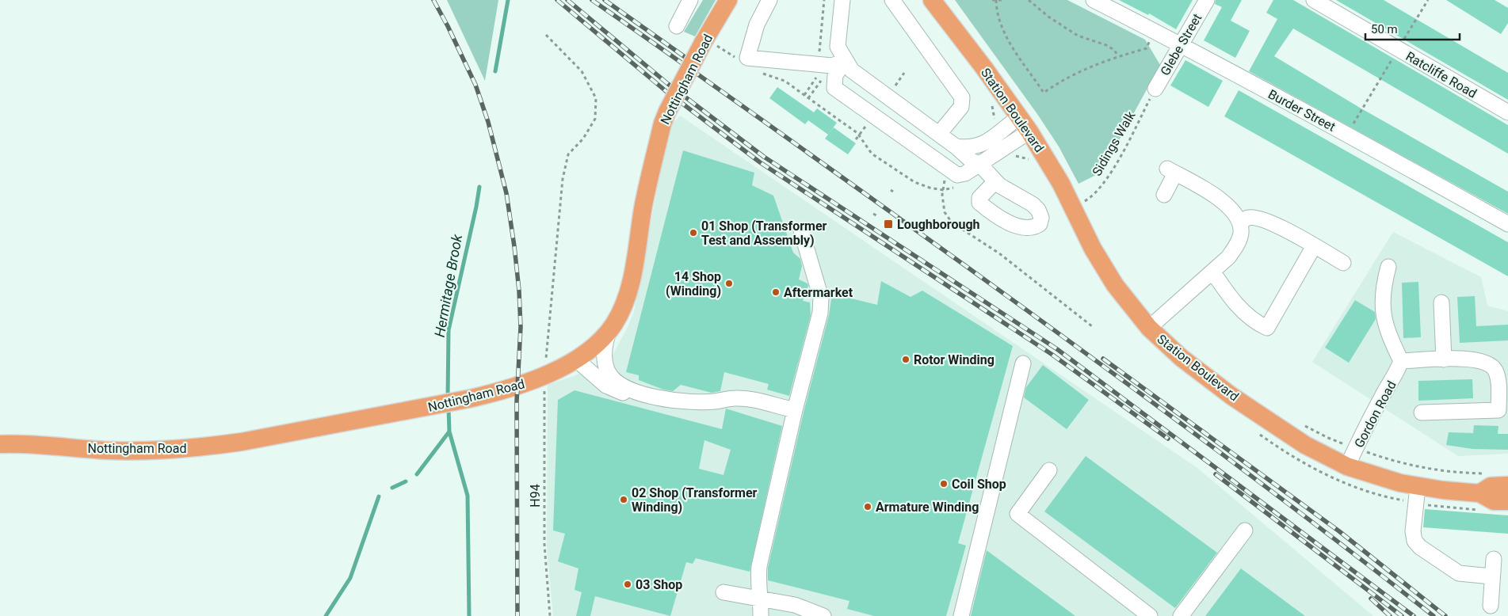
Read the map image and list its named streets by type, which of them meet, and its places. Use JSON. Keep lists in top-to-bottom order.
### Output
{
  "streets": {
    "main road": ["Nottingham Road", "Station Boulevard"],
    "street": [
      "Glebe Street",
      "Ratcliffe Road",
      "Burder Street",
      "Gordon Road"
    ],
    "path": ["Sidings Walk", "H94"]
  },
  "crossings": [
    ["Glebe Street", "Burder Street"],
    ["Glebe Street", "Sidings Walk"],
    ["Nottingham Road", "H94"],
    ["Station Boulevard", "Gordon Road"]
  ],
  "water": ["Hermitage Brook"],
  "places": {
    "transit": ["Loughborough"],
    "other": [
      "01 Shop (Transformer Test and Assembly)",
      "14 Shop (Winding)",
      "Aftermarket",
      "Rotor Winding",
      "Coil Shop",
      "02 Shop (Transformer Winding)",
      "Armature Winding",
      "03 Shop"
    ]
  },
  "scale_bar": "50 m"
}
